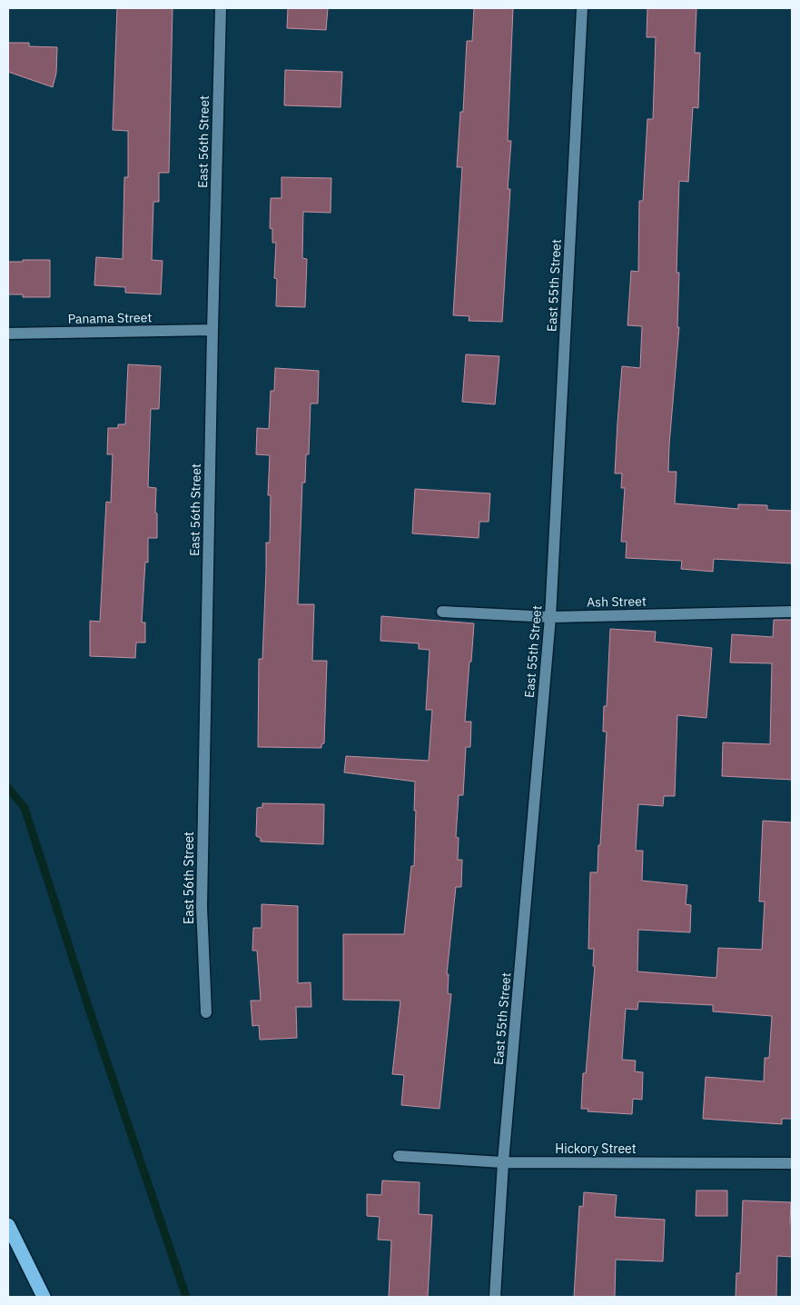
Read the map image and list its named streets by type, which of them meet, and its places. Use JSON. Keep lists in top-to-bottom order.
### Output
{
  "streets": {
    "street": [
      "East 56th Street",
      "East 55th Street",
      "Panama Street",
      "Ash Street",
      "Hickory Street"
    ]
  },
  "crossings": [
    ["East 56th Street", "Panama Street"],
    ["East 55th Street", "Ash Street"],
    ["East 55th Street", "Hickory Street"]
  ]
}
